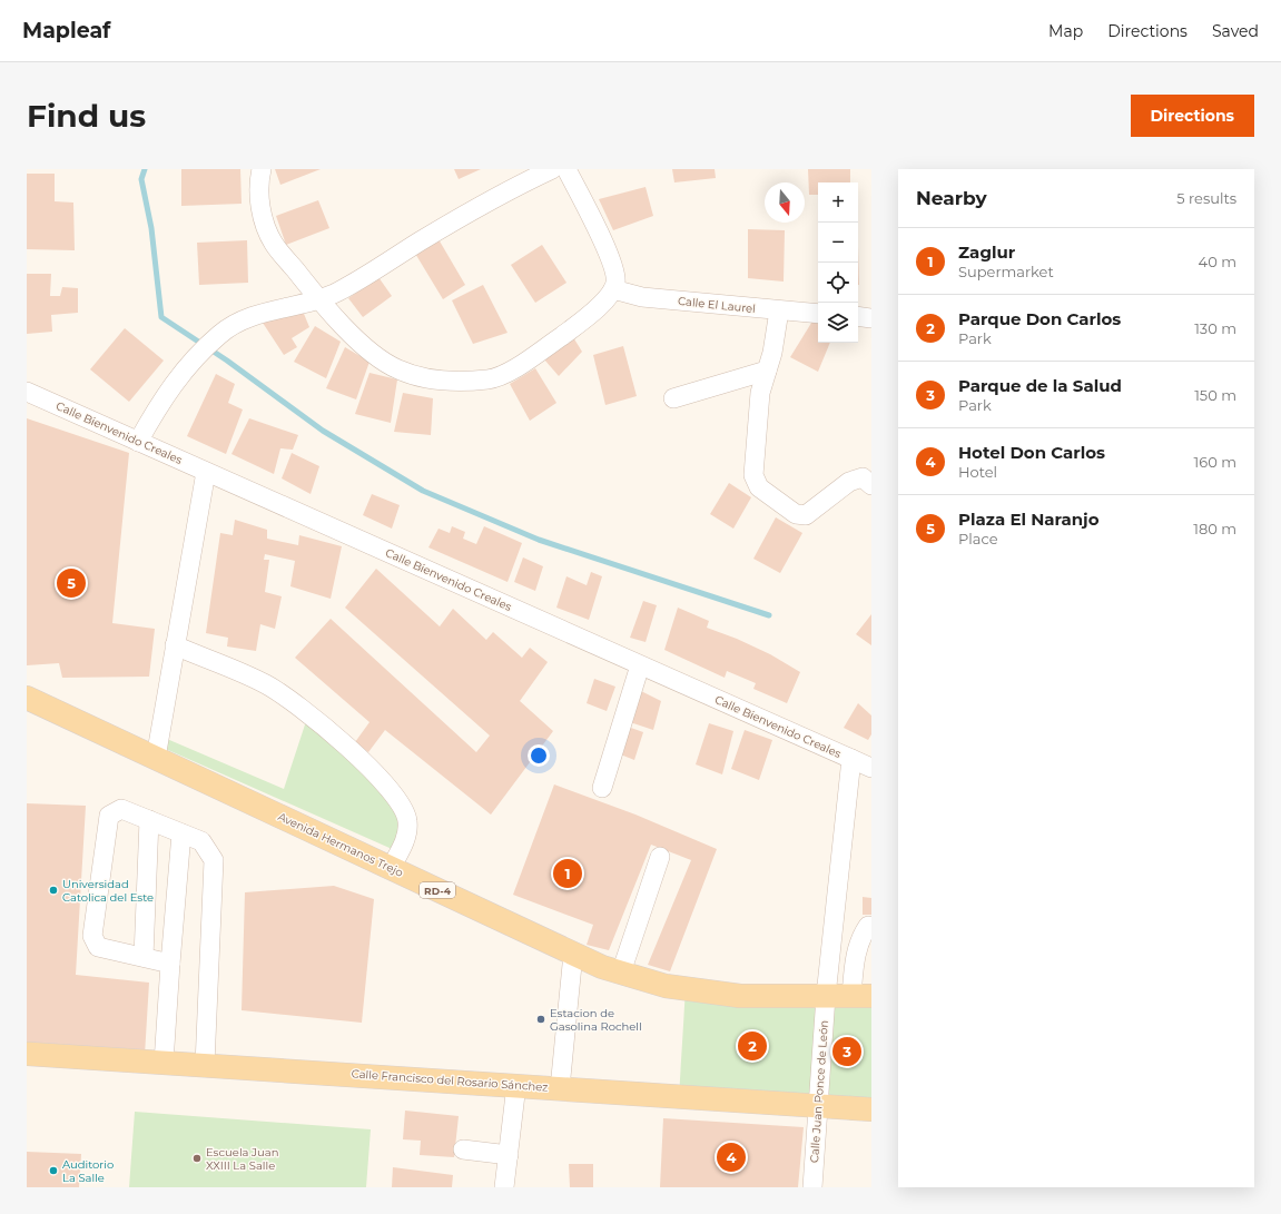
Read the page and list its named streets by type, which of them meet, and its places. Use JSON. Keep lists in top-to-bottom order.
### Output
{
  "streets": {
    "main road": ["Avenida Hermanos Trejo", "RD-4", "Calle Francisco del Rosario Sánchez"],
    "street": ["Calle El Laurel", "Calle Bienvenido Creales", "Calle Juan Ponce de León"]
  },
  "crossings": [
    ["Calle Bienvenido Creales", "Calle Juan Ponce de León"],
    ["Avenida Hermanos Trejo", "Calle Juan Ponce de León"],
    ["Calle Francisco del Rosario Sánchez", "Calle Juan Ponce de León"]
  ],
  "places": [
    "Universidad Catolica del Este",
    "Estacion de Gasolina Rochell",
    "Escuela Juan XXIII La Salle",
    "Auditorio La Salle"
  ],
  "north": "bottom",
  "page": {
    "header": "Mapleaf",
    "nav": ["Map", "Directions", "Saved"],
    "buttons": "Directions",
    "title": "Find us",
    "heading": ["Nearby", "5 results"],
    "map_buttons": ["+", "−"],
    "list": [
      {
        "mark": "1",
        "name": "Zaglur",
        "note": "Supermarket",
        "value": "40 m"
      },
      {
        "mark": "2",
        "name": "Parque Don Carlos",
        "note": "Park",
        "value": "130 m"
      },
      {
        "mark": "3",
        "name": "Parque de la Salud",
        "note": "Park",
        "value": "150 m"
      },
      {
        "mark": "4",
        "name": "Hotel Don Carlos",
        "note": "Hotel",
        "value": "160 m"
      },
      {
        "mark": "5",
        "name": "Plaza El Naranjo",
        "note": "Place",
        "value": "180 m"
      }
    ],
    "pins": [
      "5",
      "1",
      "2",
      "3",
      "4"
    ]
  }
}
